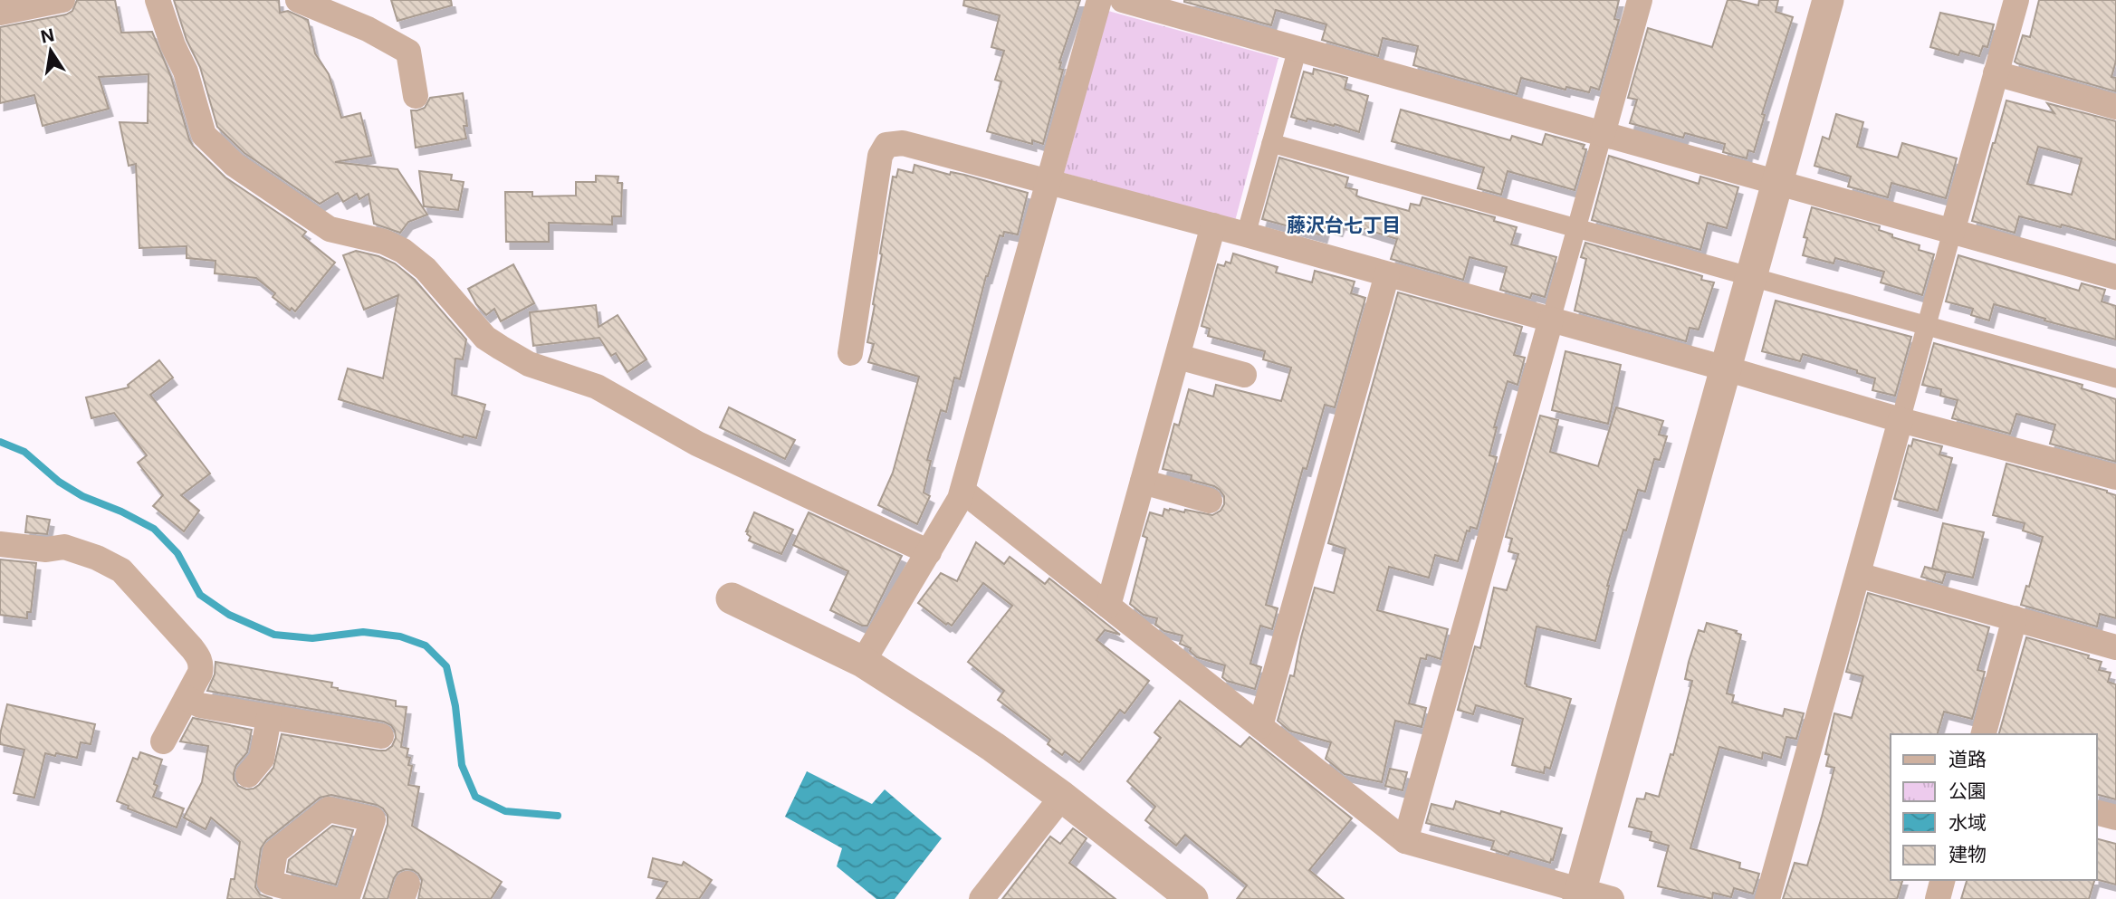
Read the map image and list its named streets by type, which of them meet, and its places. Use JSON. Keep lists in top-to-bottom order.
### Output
{
  "districts": ["藤沢台七丁目"],
  "legend": [
    "道路",
    "公園",
    "水域",
    "建物"
  ],
  "north": "top"
}
